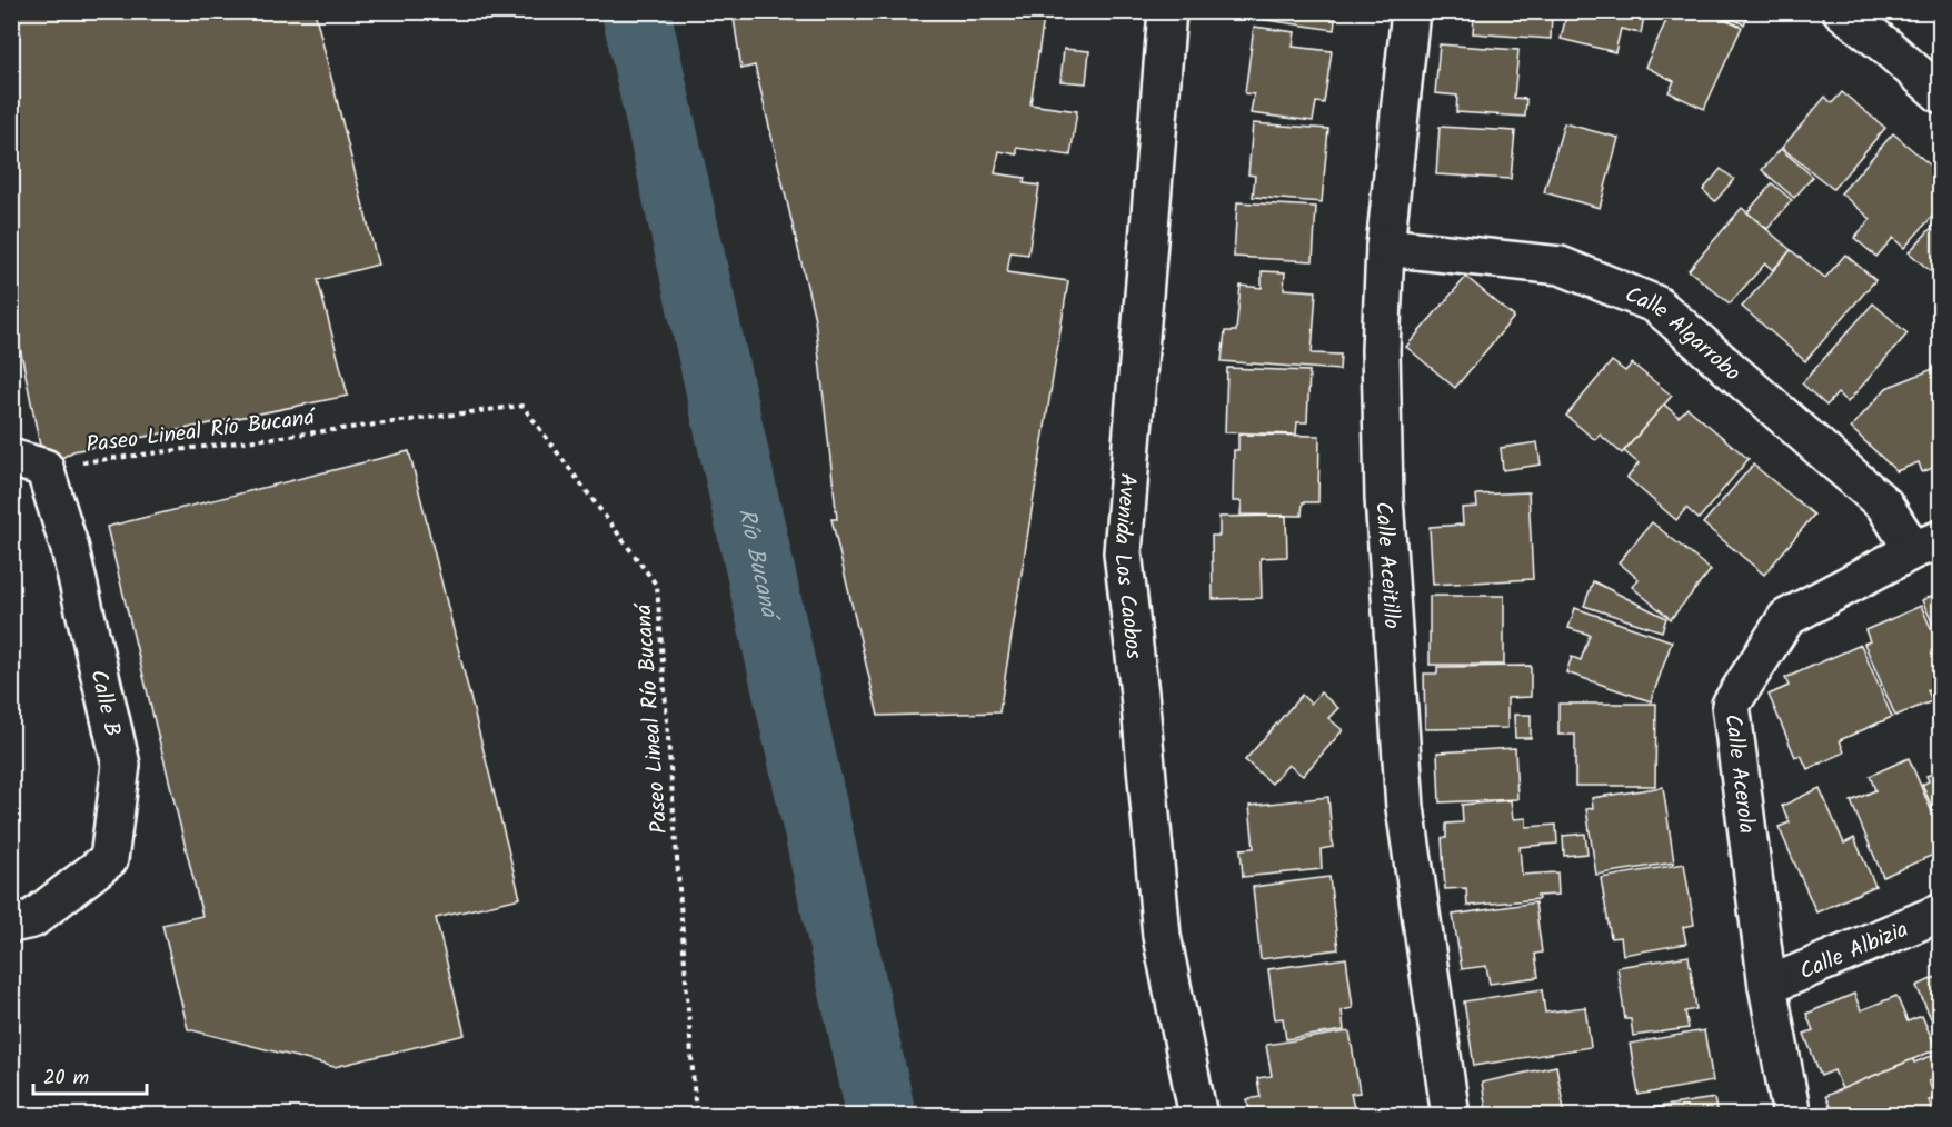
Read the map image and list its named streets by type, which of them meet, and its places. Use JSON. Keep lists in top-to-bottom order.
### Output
{
  "streets": {
    "street": [
      "Calle Algarrobo",
      "Avenida Los Caobos",
      "Calle Aceitillo",
      "Calle B",
      "Calle Acerola",
      "Calle Albizia"
    ],
    "path": ["Paseo Lineal Río Bucaná"]
  },
  "crossings": [
    ["Calle Algarrobo", "Calle Aceitillo"],
    ["Calle Algarrobo", "Calle Acerola"],
    ["Paseo Lineal Río Bucaná", "Calle B"],
    ["Calle Acerola", "Calle Albizia"]
  ],
  "water": ["Río Bucaná"],
  "scale_bar": "20 m"
}
